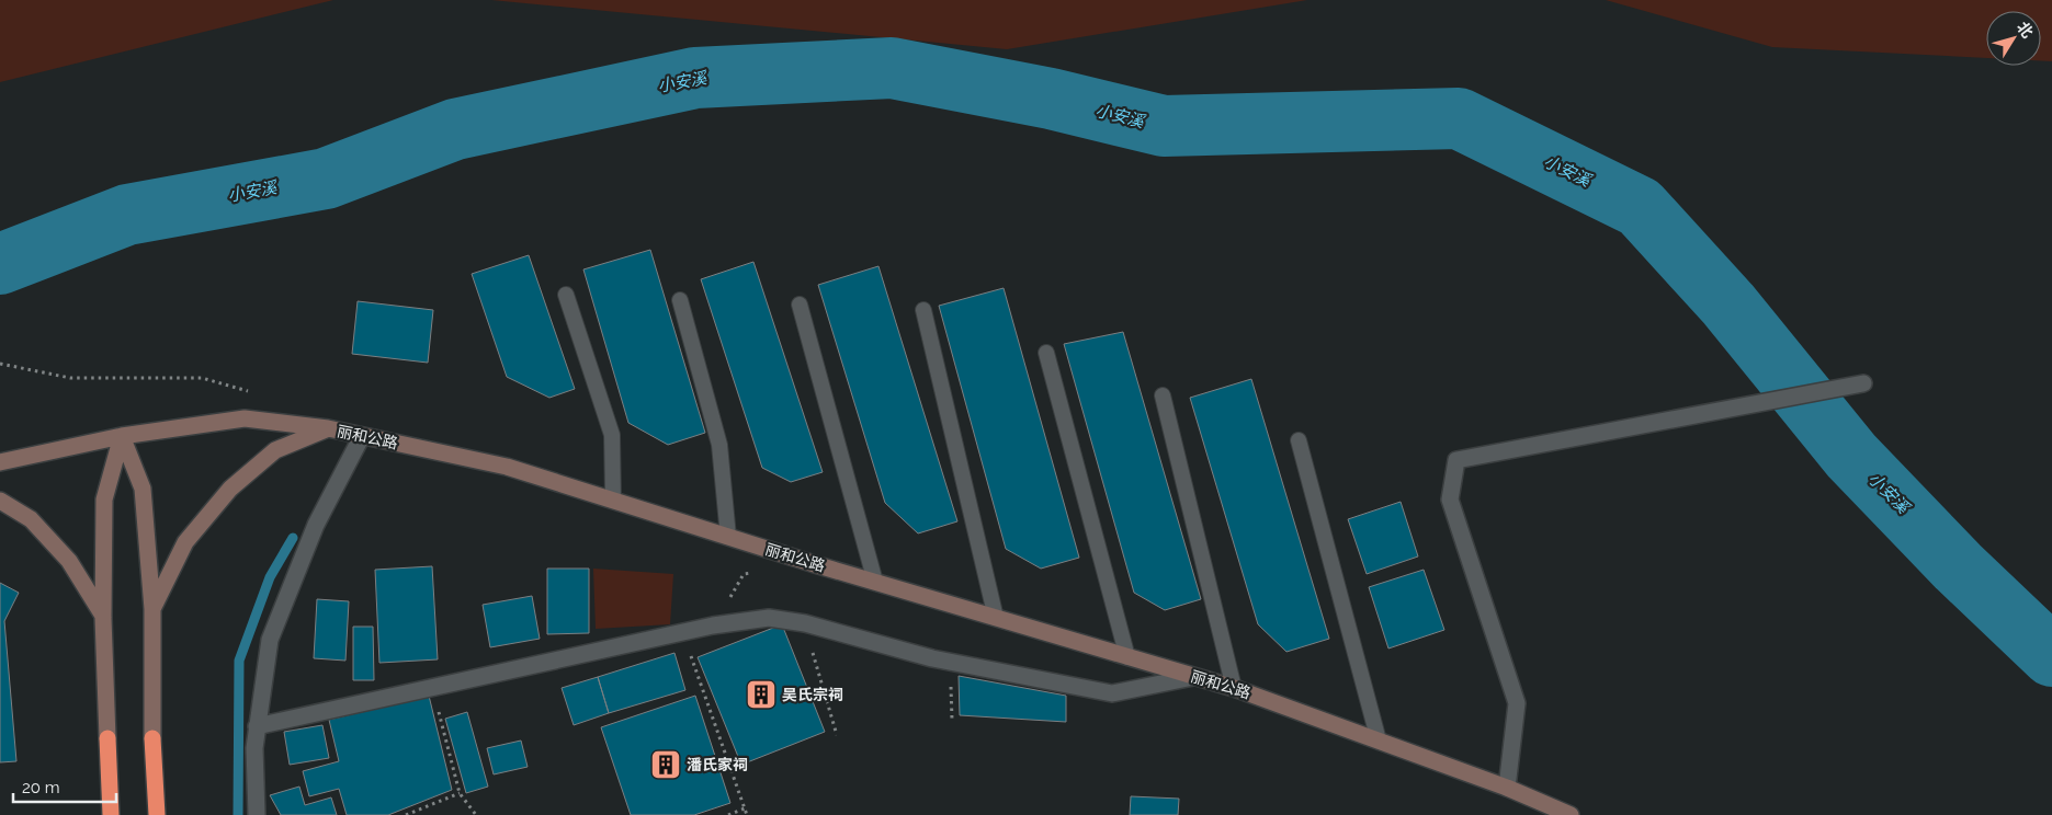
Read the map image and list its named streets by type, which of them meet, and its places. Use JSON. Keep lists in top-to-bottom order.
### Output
{
  "streets": {
    "main road": ["丽和公路"]
  },
  "water": ["小安溪"],
  "places": {
    "building": ["吴氏宗祠", "潘氏家祠"]
  },
  "scale_bar": "20 m",
  "north": "top right"
}
